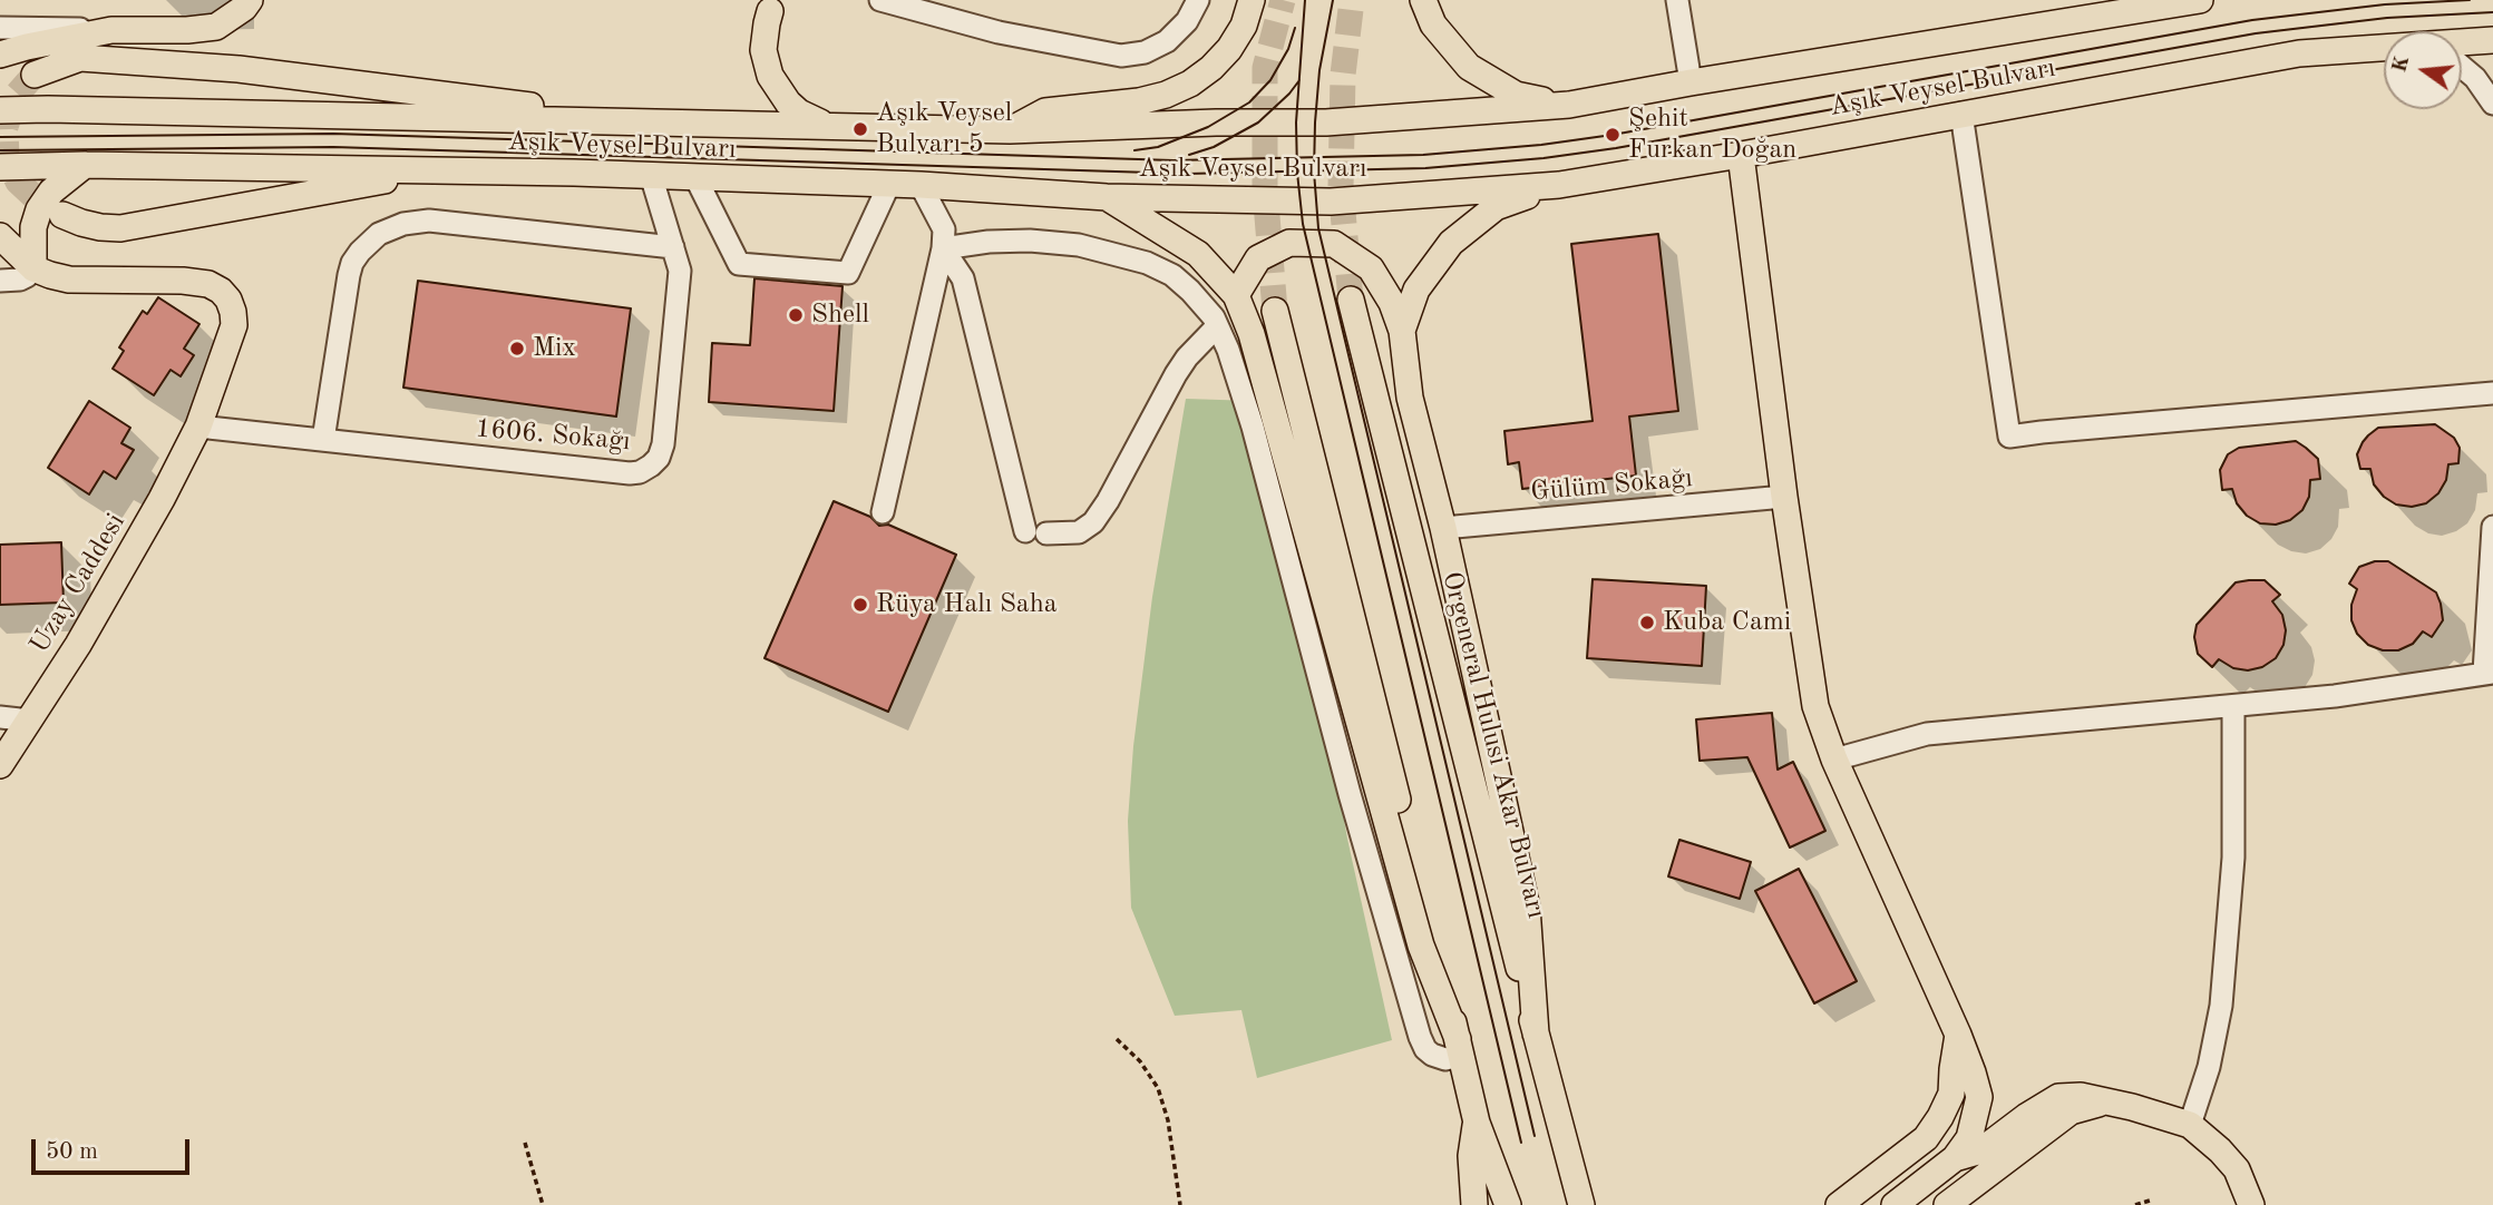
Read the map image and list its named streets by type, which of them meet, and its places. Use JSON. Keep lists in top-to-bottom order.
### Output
{
  "streets": {
    "main road": ["Aşık Veysel Bulvarı", "Uzay Caddesi", "Orgeneral Hulusi Akar Bulvarı"],
    "street": ["1606. Sokağı", "Gülüm Sokağı"]
  },
  "crossings": [
    ["Aşık Veysel Bulvarı", "1606. Sokağı"],
    ["1606. Sokağı", "Uzay Caddesi"]
  ],
  "places": [
    "Aşık Veysel Bulvarı 5",
    "Şehit Furkan Doğan",
    "Shell",
    "Mix",
    "Rüya Halı Saha",
    "Kuba Cami"
  ],
  "scale_bar": "50 m",
  "north": "left"
}
